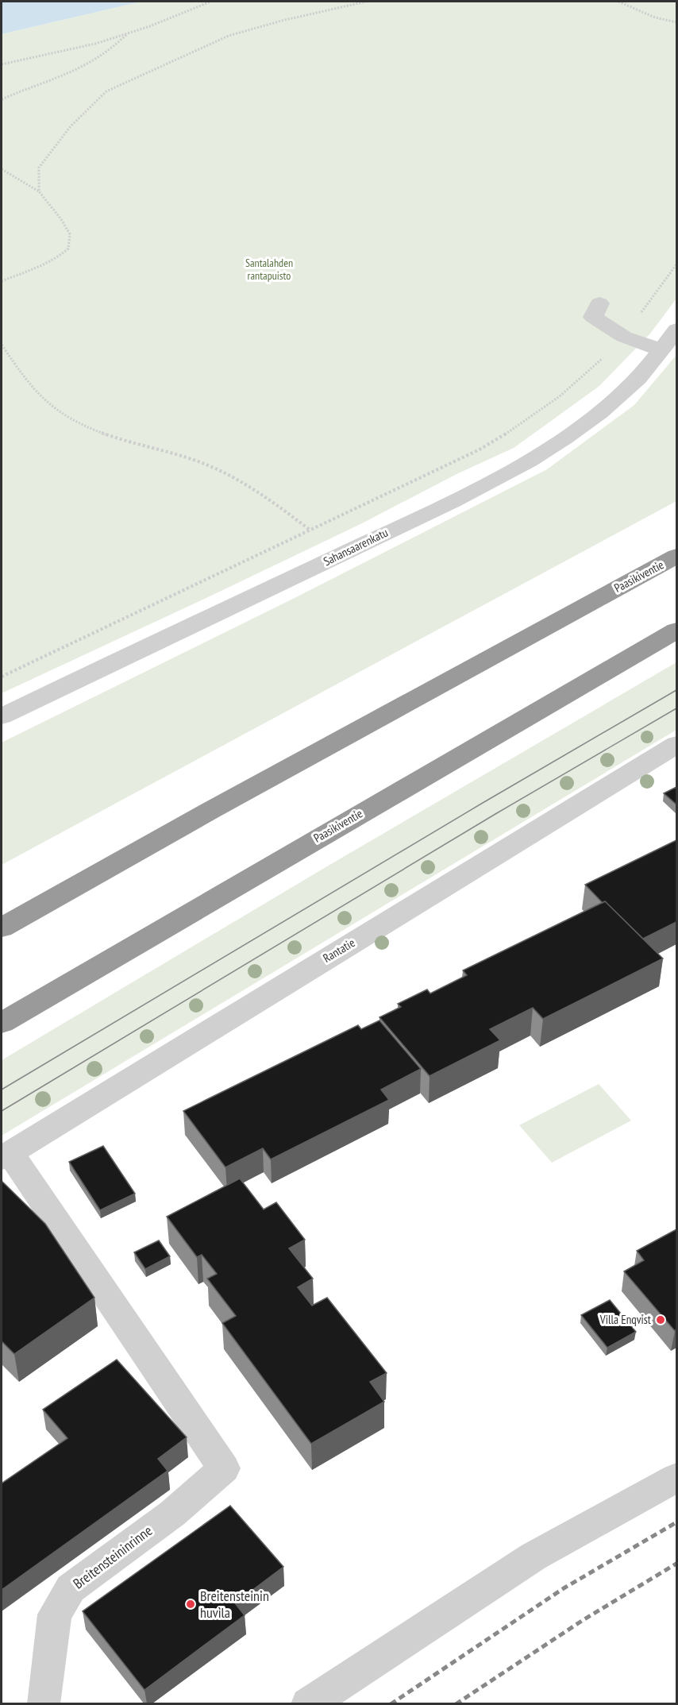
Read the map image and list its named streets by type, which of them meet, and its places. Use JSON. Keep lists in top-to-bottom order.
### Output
{
  "streets": {
    "highway": ["Paasikiventie"],
    "street": ["Sahansaarenkatu", "Rantatie", "Breitensteininrinne"]
  },
  "crossings": [
    ["Rantatie", "Breitensteininrinne"]
  ],
  "parks": ["Santalahden rantapuisto"],
  "places": ["Villa Enqvist", "Breitensteinin huvila"]
}
